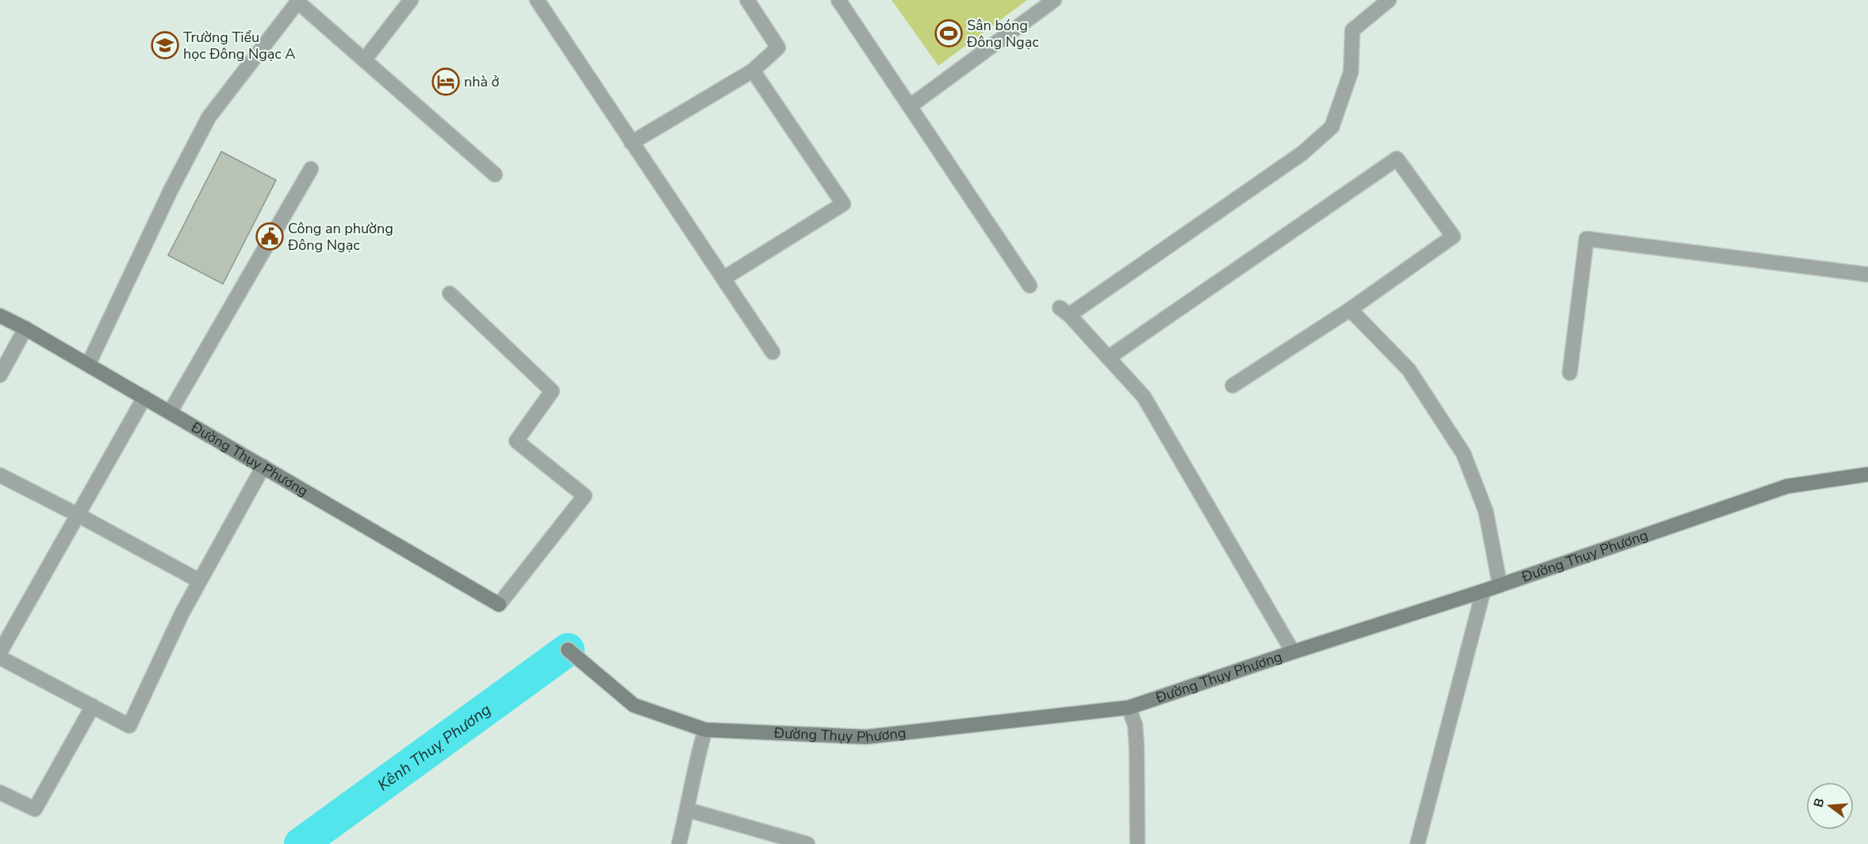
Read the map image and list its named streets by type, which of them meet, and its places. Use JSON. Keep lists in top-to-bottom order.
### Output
{
  "streets": {
    "main road": ["Đường Thụy Phương"]
  },
  "water": ["Kênh Thuỵ Phương"],
  "places": {
    "sports": ["Sân bóng Đông Ngạc"],
    "school or university": ["Trường Tiểu học Đông Ngạc A"],
    "hotel": ["nhà ở"],
    "public building": ["Công an phường Đông Ngạc"]
  },
  "north": "left"
}
